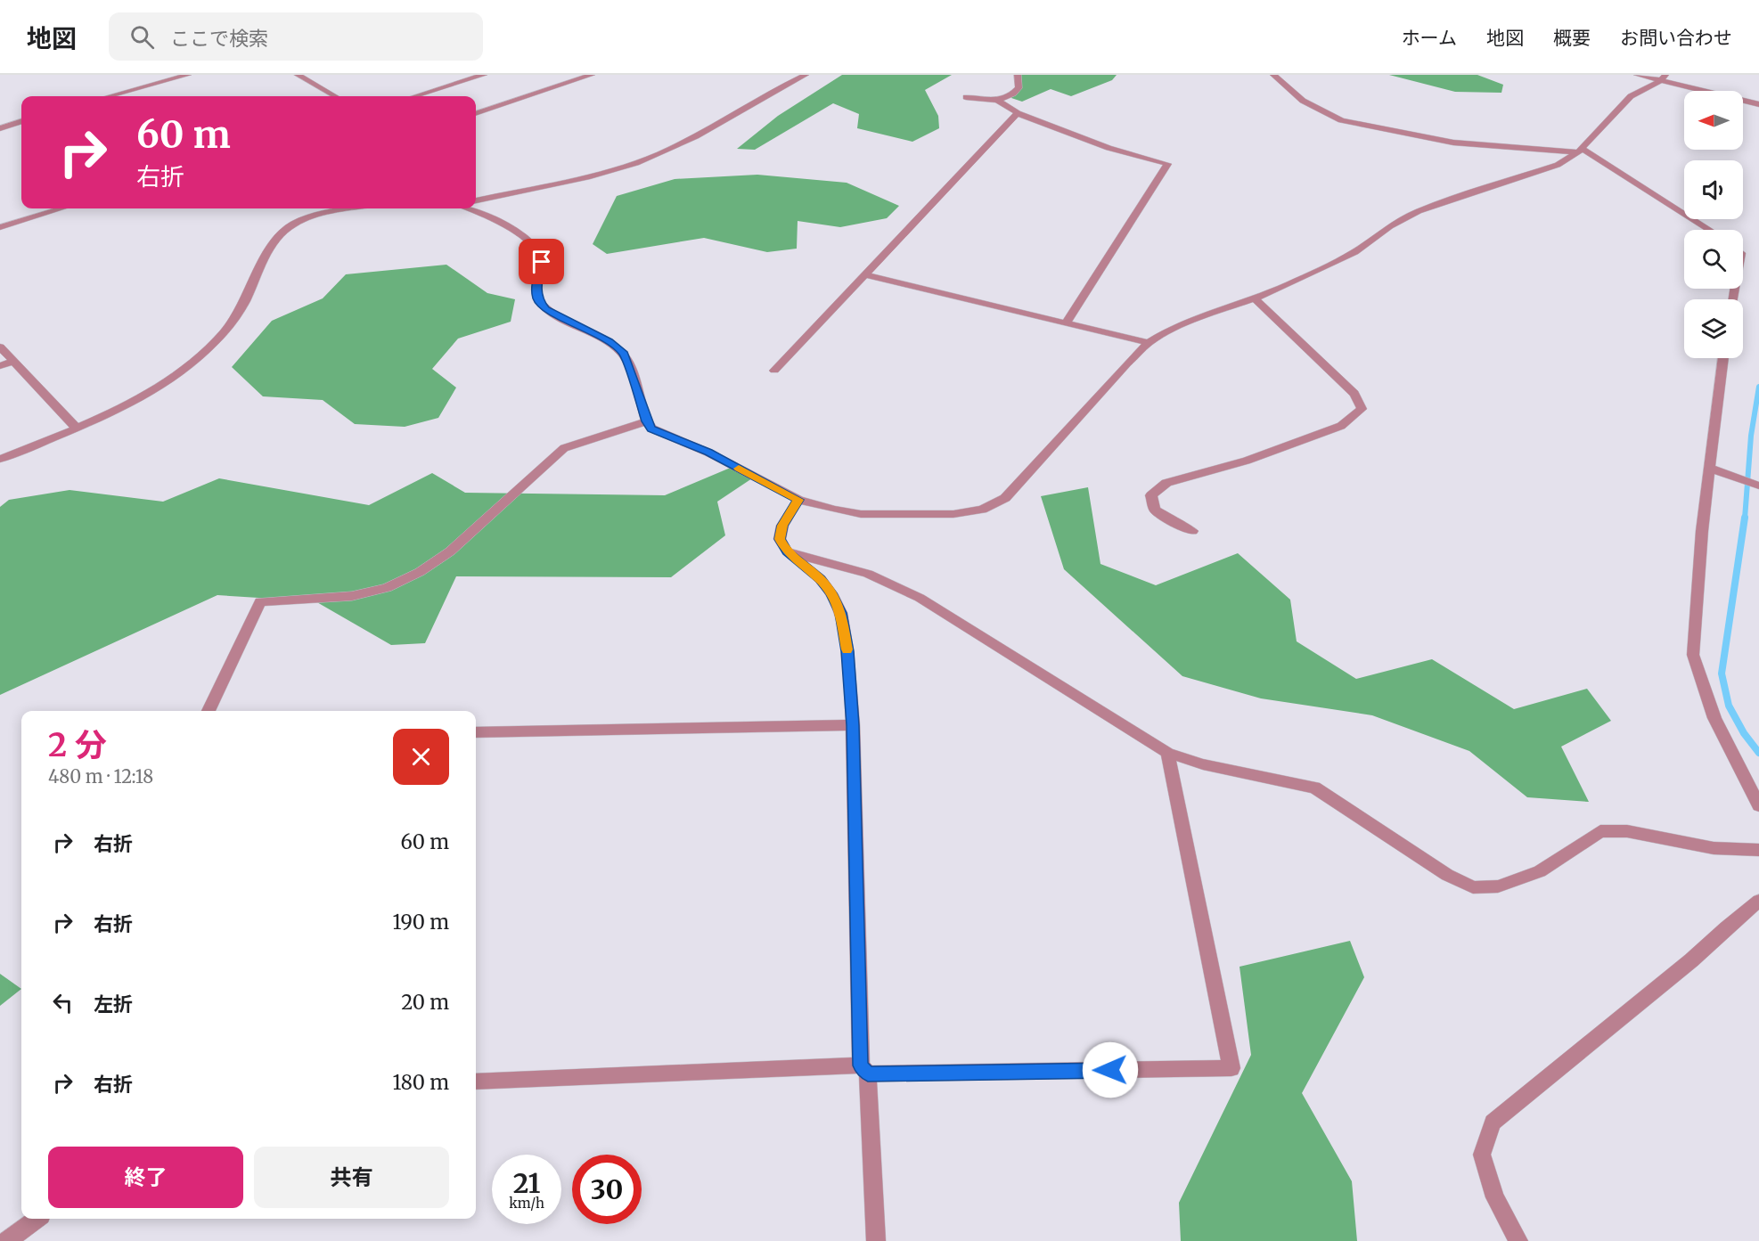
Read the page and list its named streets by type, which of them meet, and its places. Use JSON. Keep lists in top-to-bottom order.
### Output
{
  "north": "left",
  "page": {
    "header": "地図",
    "search": "ここで検索",
    "nav": [
      "ホーム",
      "地図",
      "概要",
      "お問い合わせ"
    ],
    "turn": ["60 m", "右折"],
    "heading": ["2 分", "480 m · 12:18"],
    "list": [
      {
        "name": "右折",
        "value": "60 m"
      },
      {
        "name": "右折",
        "value": "190 m"
      },
      {
        "name": "左折",
        "value": "20 m"
      },
      {
        "name": "右折",
        "value": "180 m"
      }
    ],
    "buttons": ["終了", "共有"],
    "speed": "21 km/h",
    "limit": "30"
  }
}
